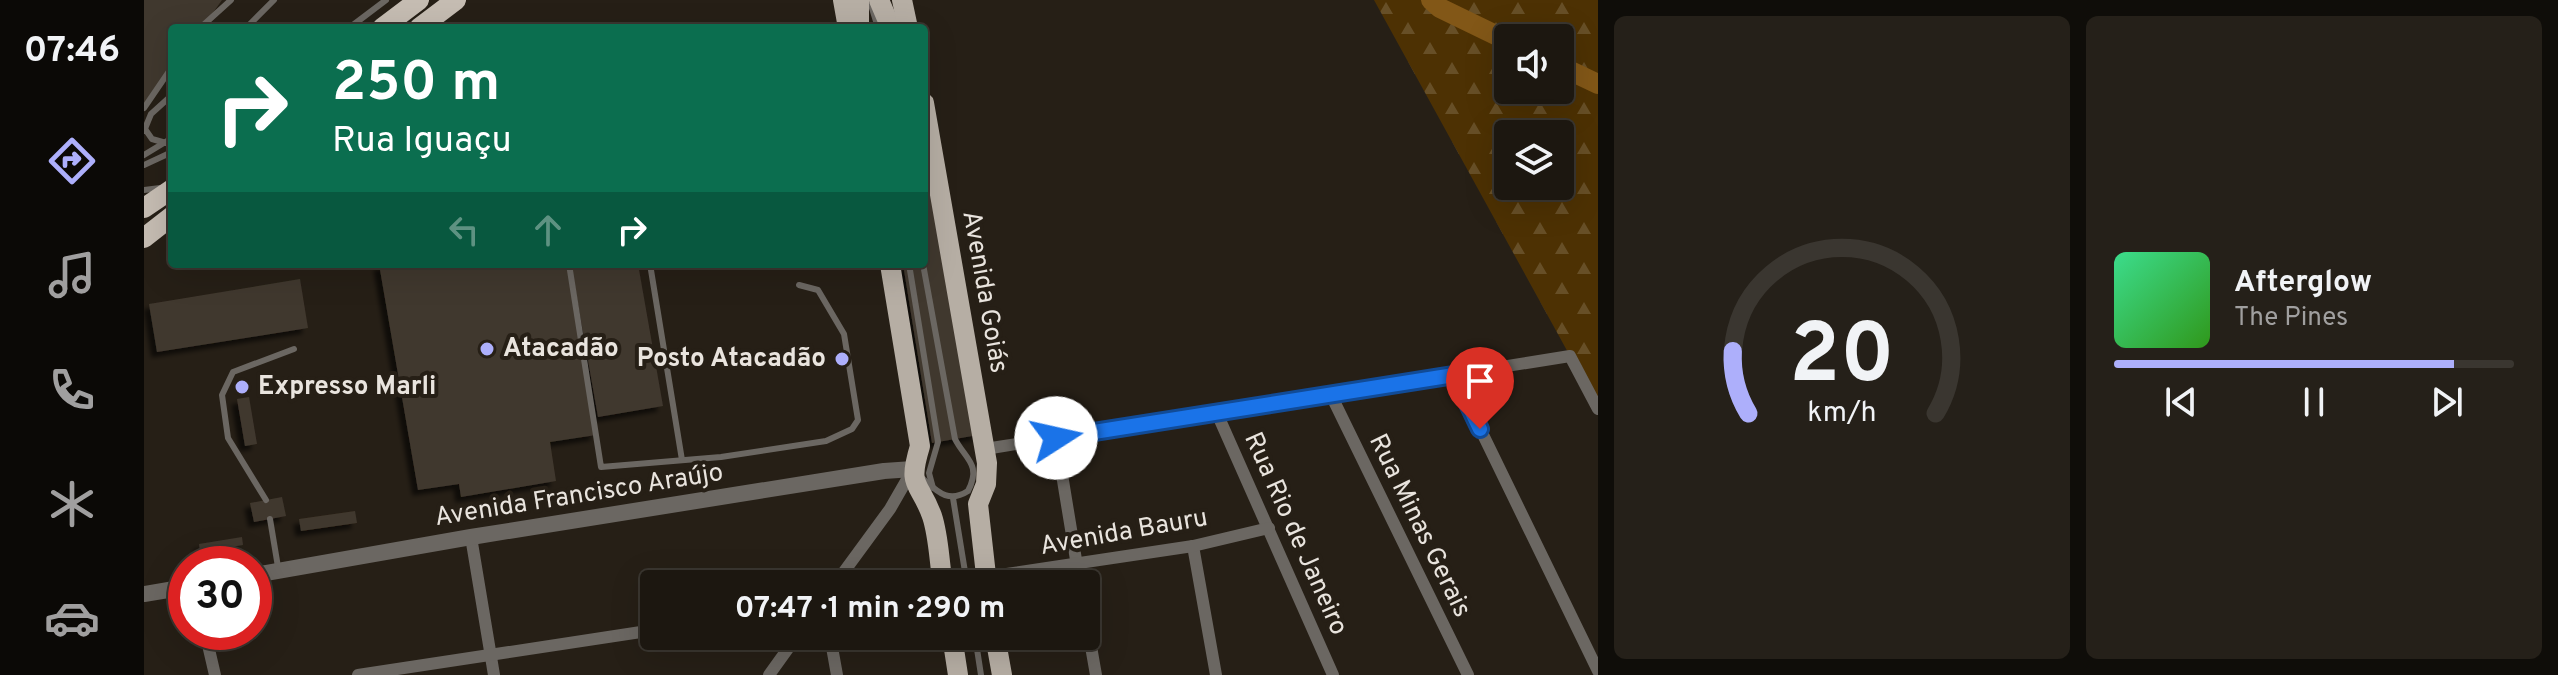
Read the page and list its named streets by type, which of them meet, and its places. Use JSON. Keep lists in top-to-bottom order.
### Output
{
  "streets": {
    "main road": ["Avenida Goiás"],
    "street": [
      "Avenida Francisco Araújo",
      "Rua Minas Gerais",
      "Avenida Bauru",
      "Rua Rio de Janeiro"
    ]
  },
  "crossings": [
    ["Avenida Bauru", "Rua Rio de Janeiro"]
  ],
  "places": ["Atacadão", "Posto Atacadão", "Expresso Marli"],
  "page": {
    "tabs": "07:46",
    "turn": ["250 m", "Rua Iguaçu"],
    "song": ["Afterglow", "The Pines"],
    "limit": "30",
    "trip": "07:47 · 1 min · 290 m",
    "gauge": ["20", "km/h"]
  }
}
